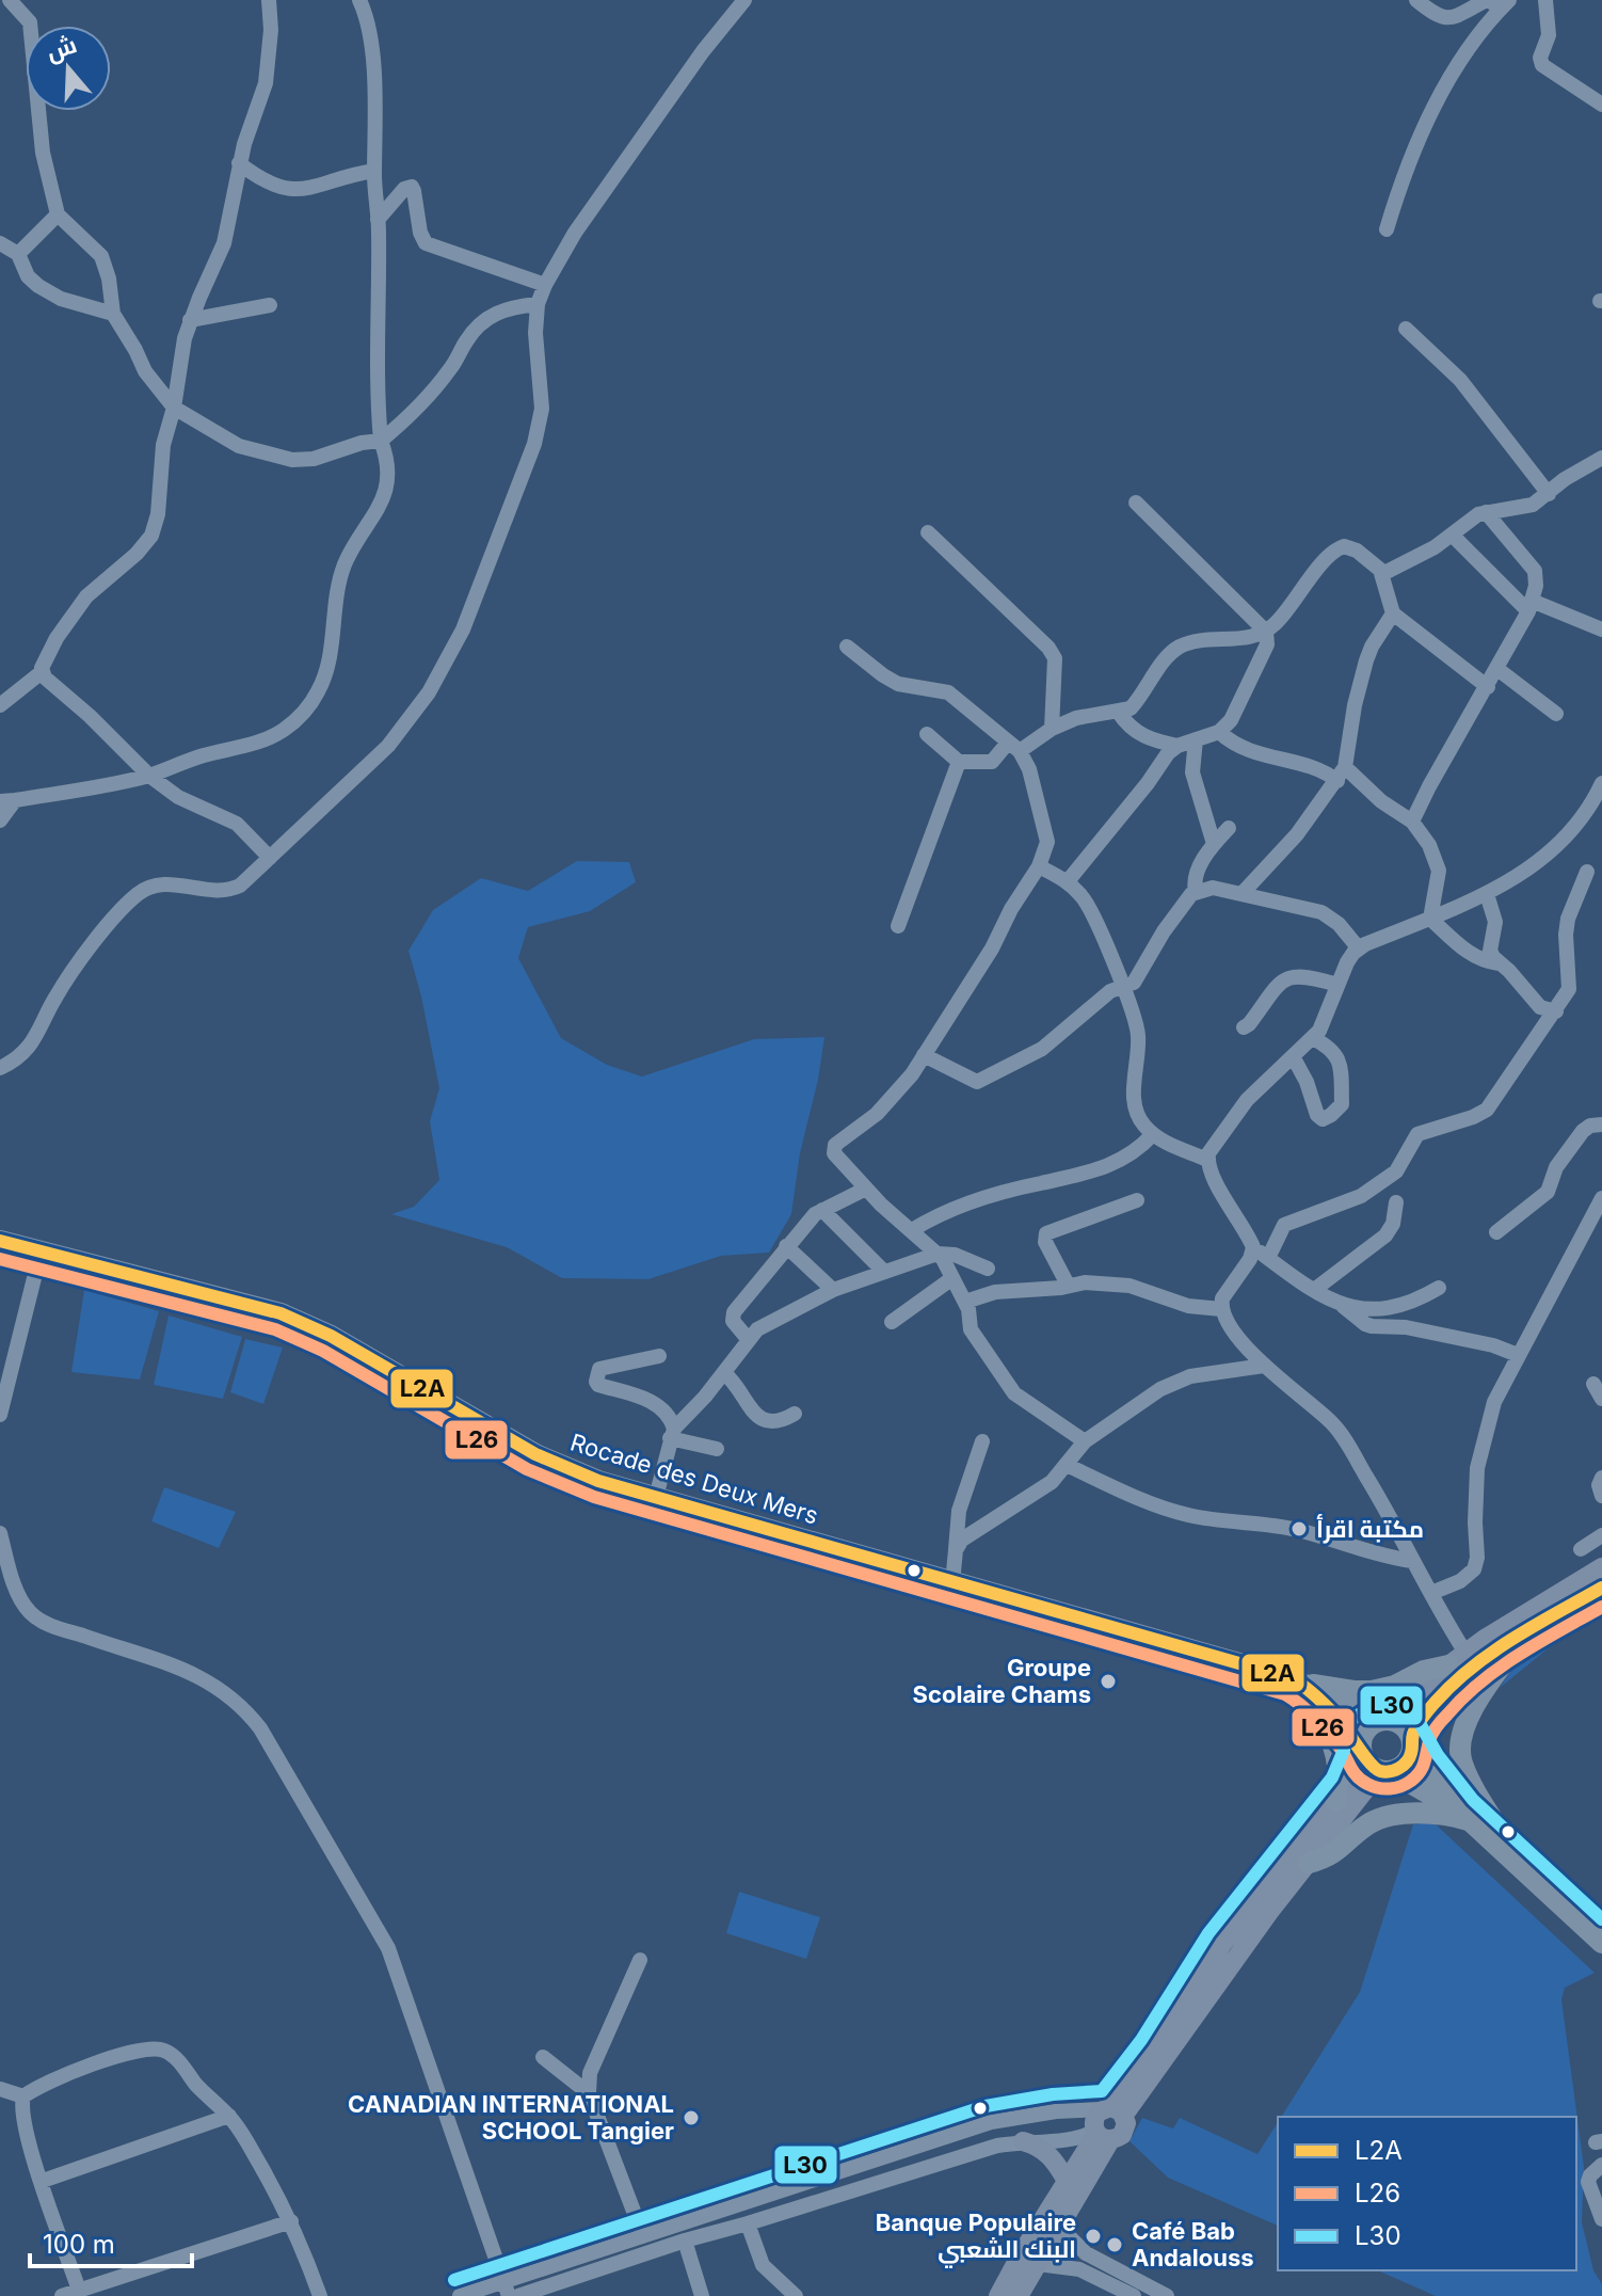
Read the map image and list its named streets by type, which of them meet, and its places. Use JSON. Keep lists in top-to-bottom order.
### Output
{
  "streets": {
    "highway": ["Rocade des Deux Mers"]
  },
  "places": [
    "مكتبة اقرأ",
    "Groupe Scolaire Chams",
    "CANADIAN INTERNATIONAL SCHOOL Tangier",
    "Banque Populaire البنك الشعبي",
    "Café Bab Andalouss"
  ],
  "lines": ["transit line L2A", "transit line L26", "transit line L30"],
  "legend": ["L2A", "L26", "L30"],
  "scale_bar": "100 m",
  "north": "top"
}
